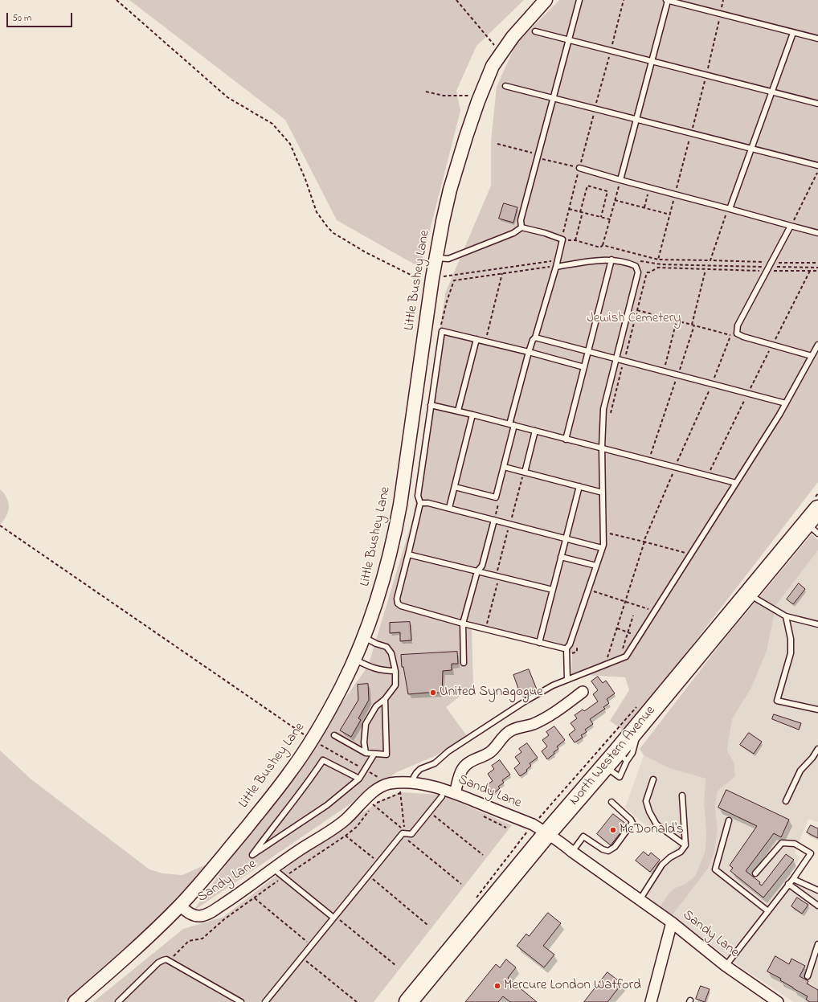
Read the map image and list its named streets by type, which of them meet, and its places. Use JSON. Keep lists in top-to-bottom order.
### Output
{
  "streets": {
    "highway": ["North Western Avenue"],
    "street": ["Little Bushey Lane", "Sandy Lane"]
  },
  "crossings": [
    ["Little Bushey Lane", "Sandy Lane"],
    ["North Western Avenue", "Sandy Lane"]
  ],
  "parks": ["Jewish Cemetery"],
  "places": ["United Synagogue", "McDonald's", "Mercure London Watford"],
  "scale_bar": "50 m"
}
